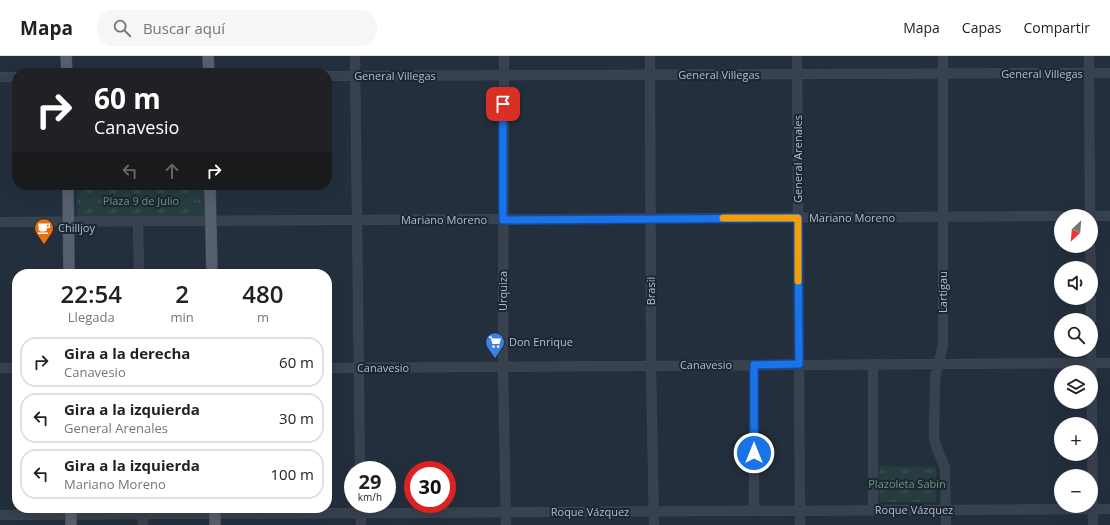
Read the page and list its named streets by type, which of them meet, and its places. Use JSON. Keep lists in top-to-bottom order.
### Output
{
  "streets": {
    "street": [
      "General Villegas",
      "General Arenales",
      "Mariano Moreno",
      "Urquiza",
      "Brasil",
      "Lartigau",
      "Canavesio",
      "Roque Vázquez"
    ]
  },
  "crossings": [
    ["General Villegas", "General Arenales"],
    ["General Villegas", "Urquiza"],
    ["General Villegas", "Brasil"],
    ["General Villegas", "Lartigau"],
    ["General Arenales", "Mariano Moreno"],
    ["General Arenales", "Canavesio"],
    ["General Arenales", "Roque Vázquez"],
    ["Mariano Moreno", "Urquiza"],
    ["Mariano Moreno", "Brasil"],
    ["Mariano Moreno", "Lartigau"],
    ["Urquiza", "Canavesio"],
    ["Urquiza", "Roque Vázquez"],
    ["Brasil", "Canavesio"],
    ["Brasil", "Roque Vázquez"],
    ["Lartigau", "Canavesio"],
    ["Lartigau", "Roque Vázquez"]
  ],
  "parks": ["Plaza 9 de Julio", "Plazoleta Sabin"],
  "places": {
    "cafe": ["Chilljoy"],
    "supermarket": ["Don Enrique"]
  },
  "north": "bottom left",
  "page": {
    "header": "Mapa",
    "search": "Buscar aquí",
    "nav": ["Mapa", "Capas", "Compartir"],
    "turn": ["60 m", "Canavesio"],
    "map_buttons": ["+", "−"],
    "eta": [
      "22:54",
      "Llegada",
      "2",
      "min",
      "480",
      "m"
    ],
    "list": [
      {
        "name": "Gira a la derecha",
        "note": "Canavesio",
        "value": "60 m"
      },
      {
        "name": "Gira a la izquierda",
        "note": "General Arenales",
        "value": "30 m"
      },
      {
        "name": "Gira a la izquierda",
        "note": "Mariano Moreno",
        "value": "100 m"
      }
    ],
    "speed": "29 km/h",
    "limit": "30"
  }
}
